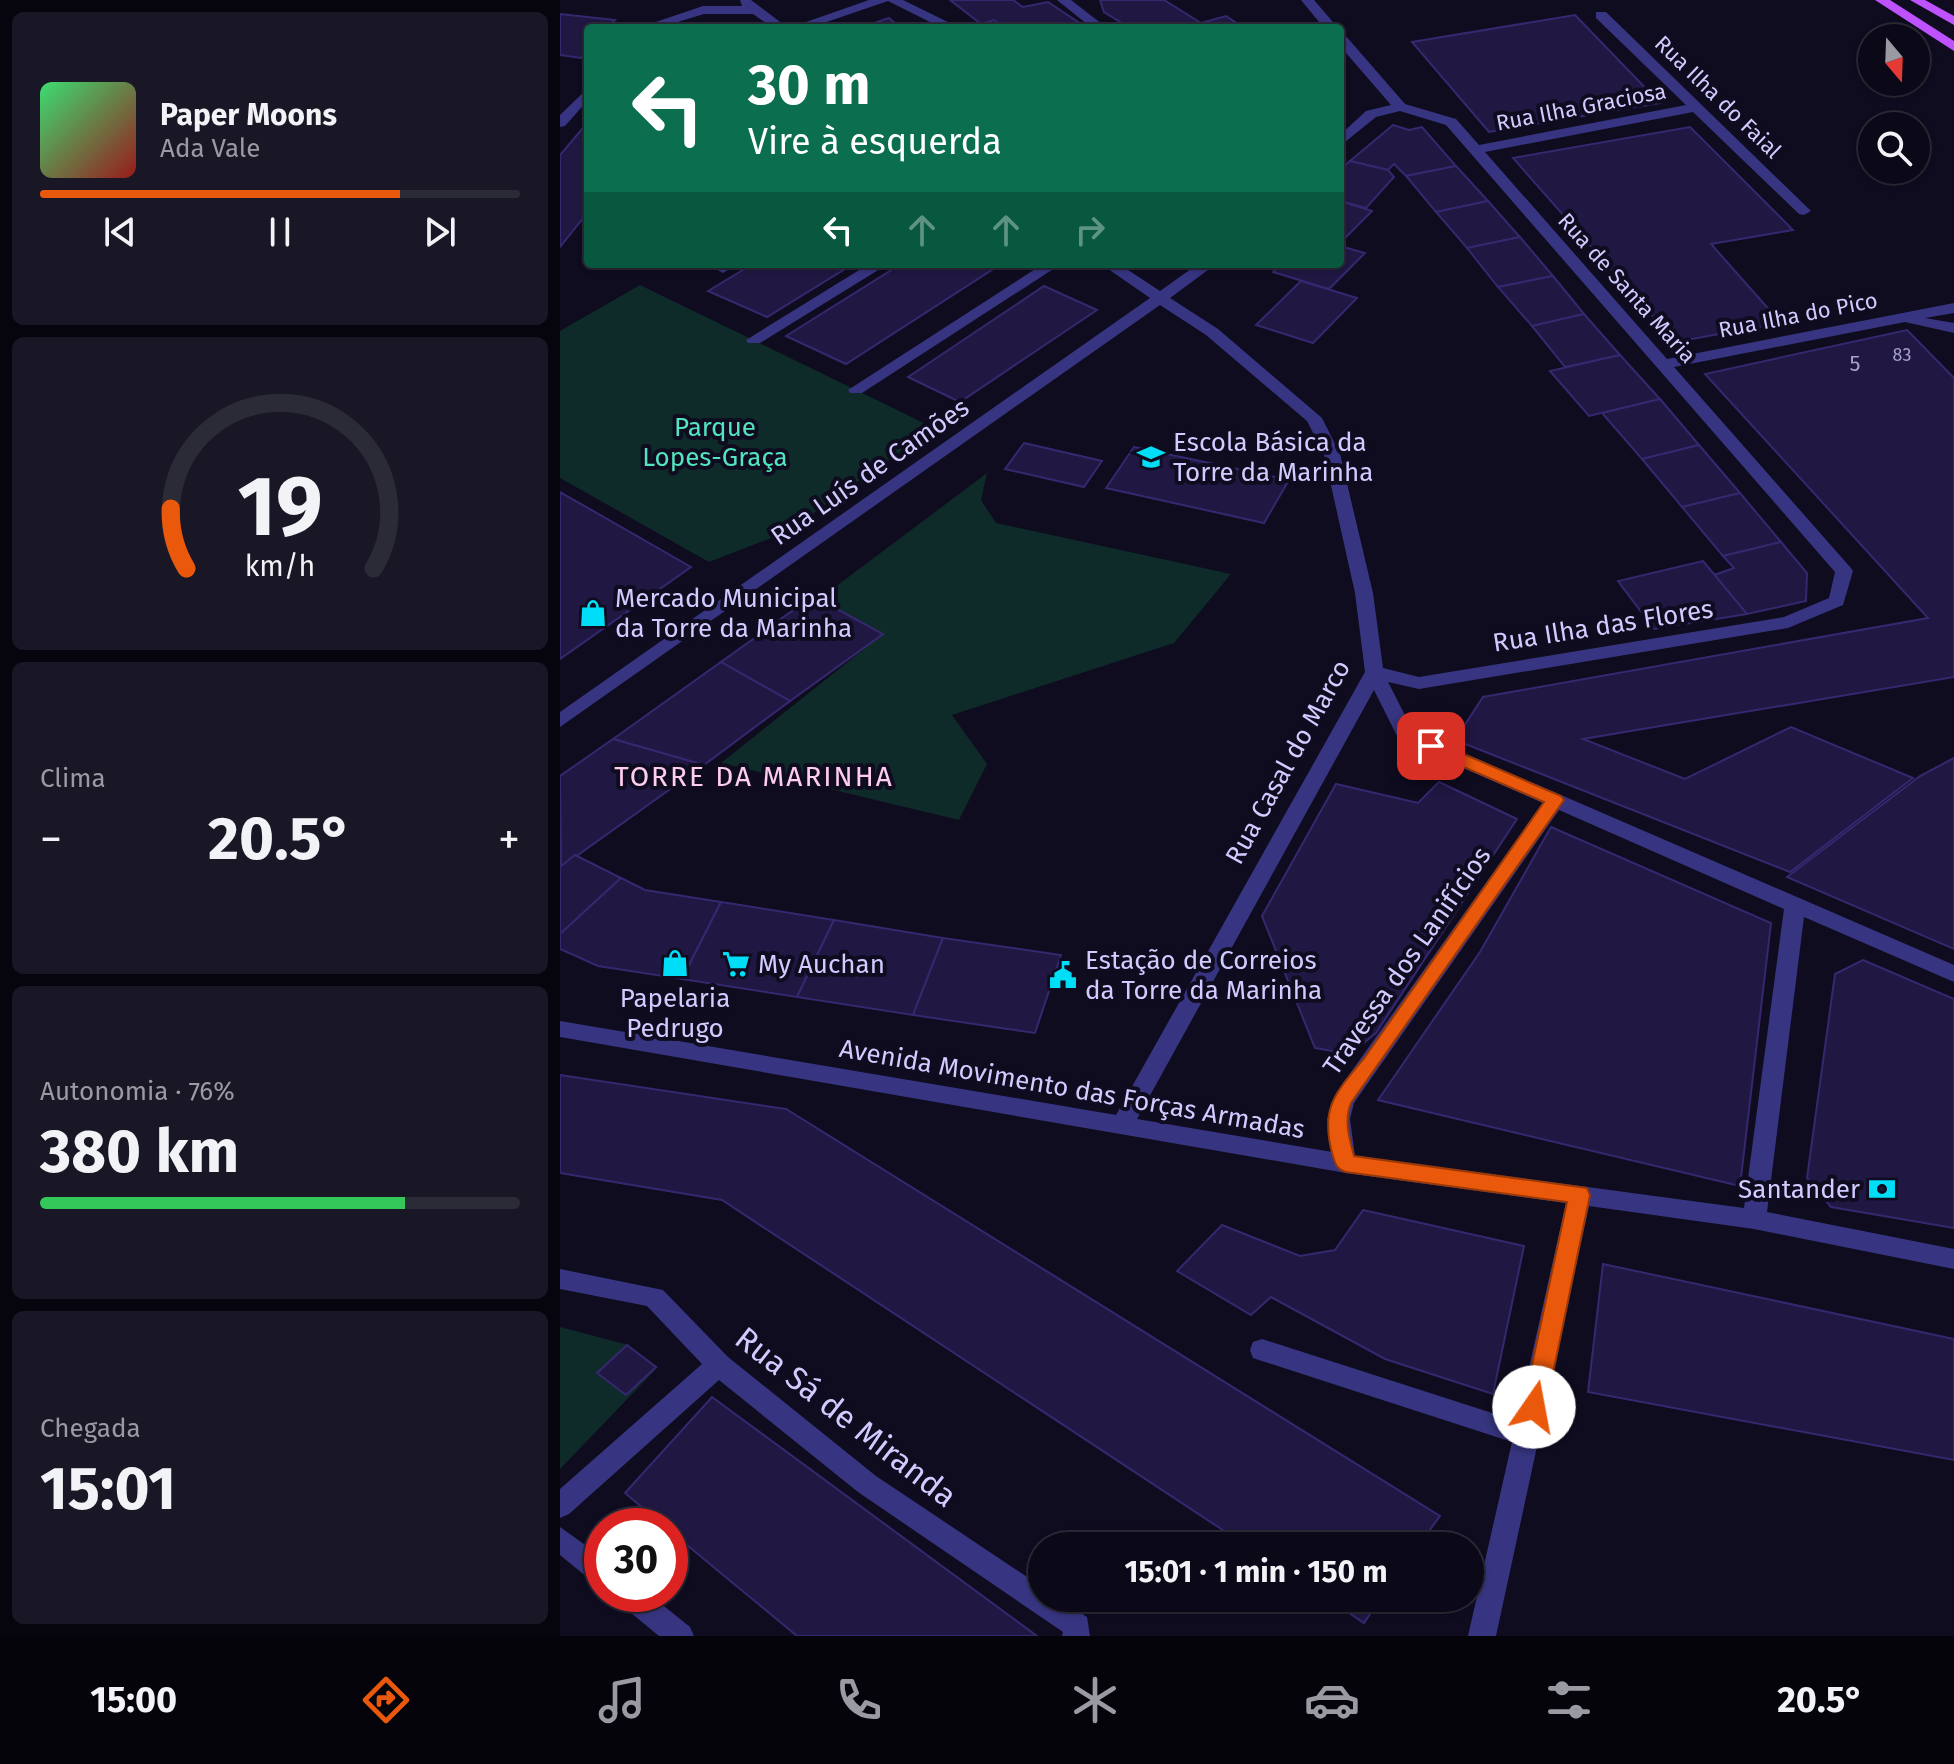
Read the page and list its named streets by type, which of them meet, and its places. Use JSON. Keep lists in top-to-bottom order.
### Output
{
  "streets": {
    "street": [
      "Rua Ilha do Faial",
      "Rua Ilha Graciosa",
      "Rua de Santa Maria",
      "Rua Ilha do Pico",
      "Rua Luís de Camões",
      "Rua Ilha das Flores",
      "Rua Casal do Marco",
      "Travessa dos Lanifícios",
      "Avenida Movimento das Forças Armadas",
      "Rua Sá de Miranda"
    ]
  },
  "crossings": [
    ["Rua Ilha do Faial", "Rua Ilha Graciosa"],
    ["Rua Ilha Graciosa", "Rua de Santa Maria"],
    ["Rua de Santa Maria", "Rua Ilha do Pico"],
    ["Rua de Santa Maria", "Rua Ilha das Flores"],
    ["Rua Luís de Camões", "Rua Casal do Marco"],
    ["Rua Ilha das Flores", "Rua Casal do Marco"],
    ["Rua Casal do Marco", "Avenida Movimento das Forças Armadas"],
    ["Travessa dos Lanifícios", "Avenida Movimento das Forças Armadas"]
  ],
  "districts": ["TORRE DA MARINHA"],
  "parks": ["Parque Lopes-Graça"],
  "places": {
    "school or university": ["Escola Básica da Torre da Marinha"],
    "shop": ["Mercado Municipal da Torre da Marinha", "Papelaria Pedrugo"],
    "supermarket": ["My Auchan"],
    "public building": ["Estação de Correios da Torre da Marinha"],
    "bank": ["Santander"]
  },
  "house_numbers": ["83", "5"],
  "north": "bottom",
  "page": {
    "turn": ["30 m", "Vire à esquerda"],
    "song": ["Paper Moons", "Ada Vale"],
    "tile": [
      "Clima",
      ["Autonomia · 76%", "380 km"],
      ["Chegada", "15:01"]
    ],
    "heat": ["−", "20.5°", "+"],
    "limit": "30",
    "trip": "15:01 · 1 min · 150 m",
    "tabs": ["15:00", "20.5°"],
    "gauge": ["19", "km/h"]
  }
}
